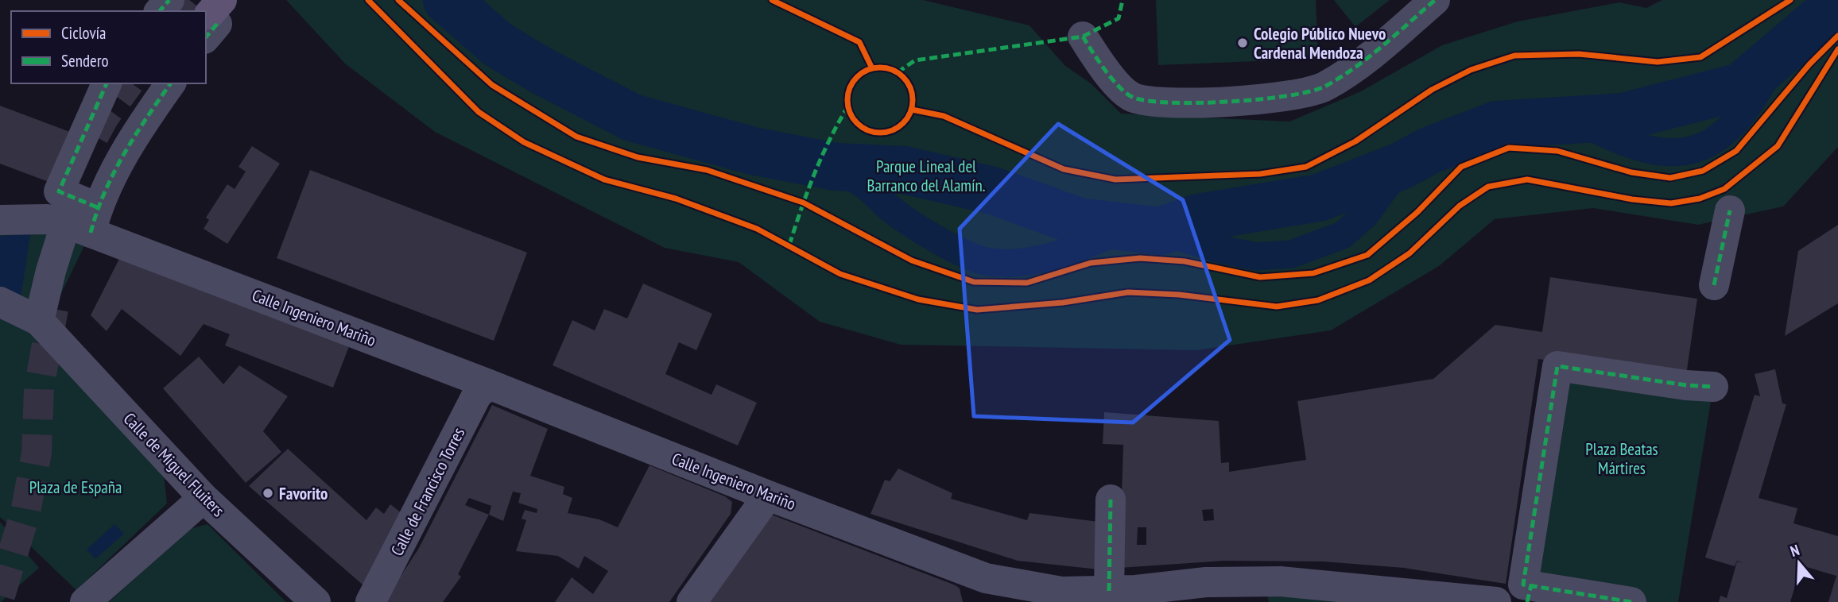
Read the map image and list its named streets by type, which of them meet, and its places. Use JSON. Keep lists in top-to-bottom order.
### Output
{
  "streets": {
    "street": ["Calle Ingeniero Mariño", "Calle de Miguel Fluiters", "Calle de Francisco Torres"]
  },
  "crossings": [
    ["Calle Ingeniero Mariño", "Calle de Francisco Torres"]
  ],
  "parks": ["Parque Lineal del Barranco del Alamín.", "Plaza Beatas Mártires", "Plaza de España"],
  "places": ["Colegio Público Nuevo Cardenal Mendoza", "Favorito"],
  "legend": ["Ciclovía", "Sendero"],
  "north": "top"
}
